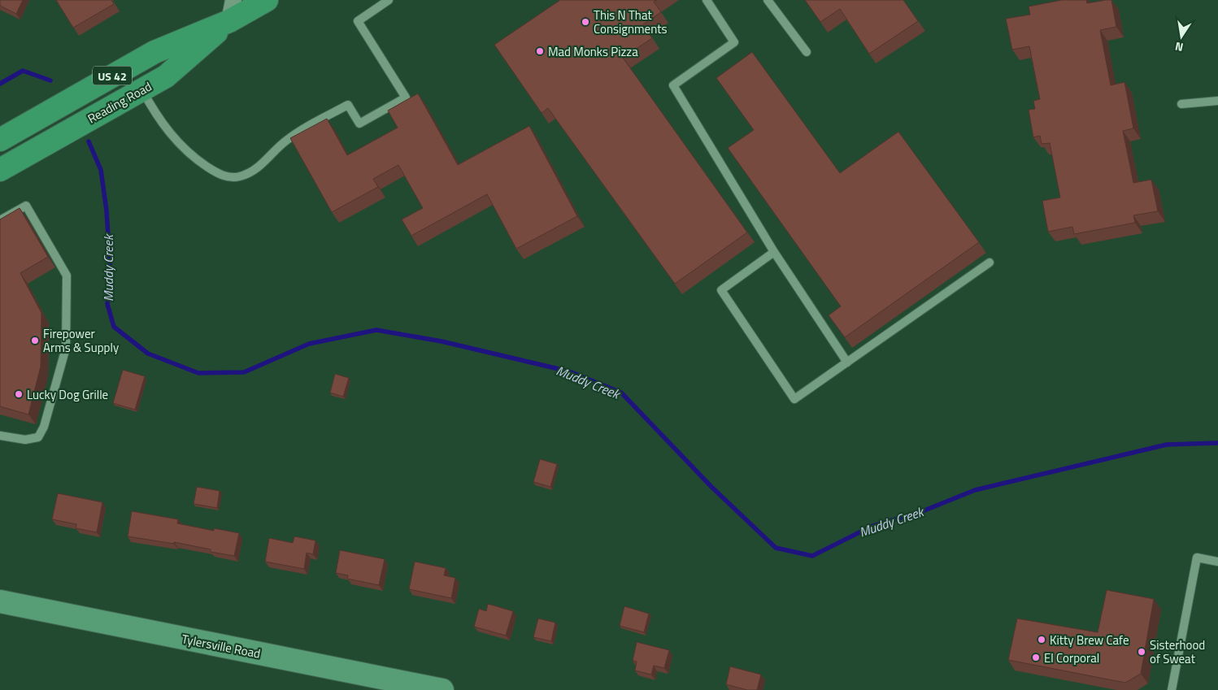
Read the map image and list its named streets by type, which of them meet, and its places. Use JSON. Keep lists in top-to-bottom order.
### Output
{
  "streets": {
    "main road": ["US 42", "Reading Road", "Tylersville Road"]
  },
  "water": ["Muddy Creek"],
  "places": [
    "This N That Consignments",
    "Mad Monks Pizza",
    "Firepower Arms & Supply",
    "Lucky Dog Grille",
    "Kitty Brew Cafe",
    "Sisterhood of Sweat",
    "El Corporal"
  ],
  "north": "bottom"
}
